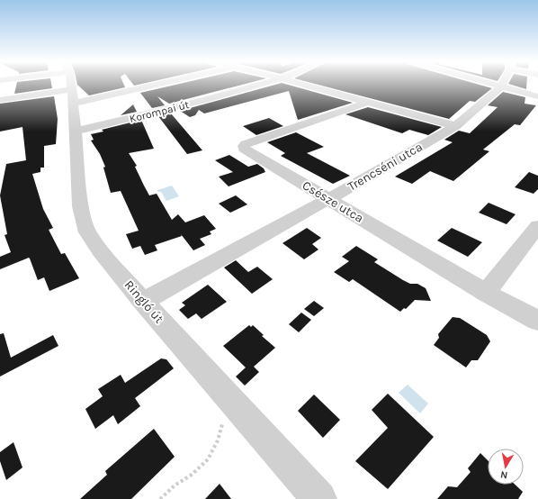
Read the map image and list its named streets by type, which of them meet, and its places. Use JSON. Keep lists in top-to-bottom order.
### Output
{
  "streets": {
    "street": [
      "Korompai út",
      "Trencséni utca",
      "Csésze utca",
      "Ringló út"
    ]
  },
  "crossings": [
    ["Korompai út", "Ringló út"],
    ["Trencséni utca", "Csésze utca"],
    ["Trencséni utca", "Ringló út"]
  ],
  "north": "bottom"
}
